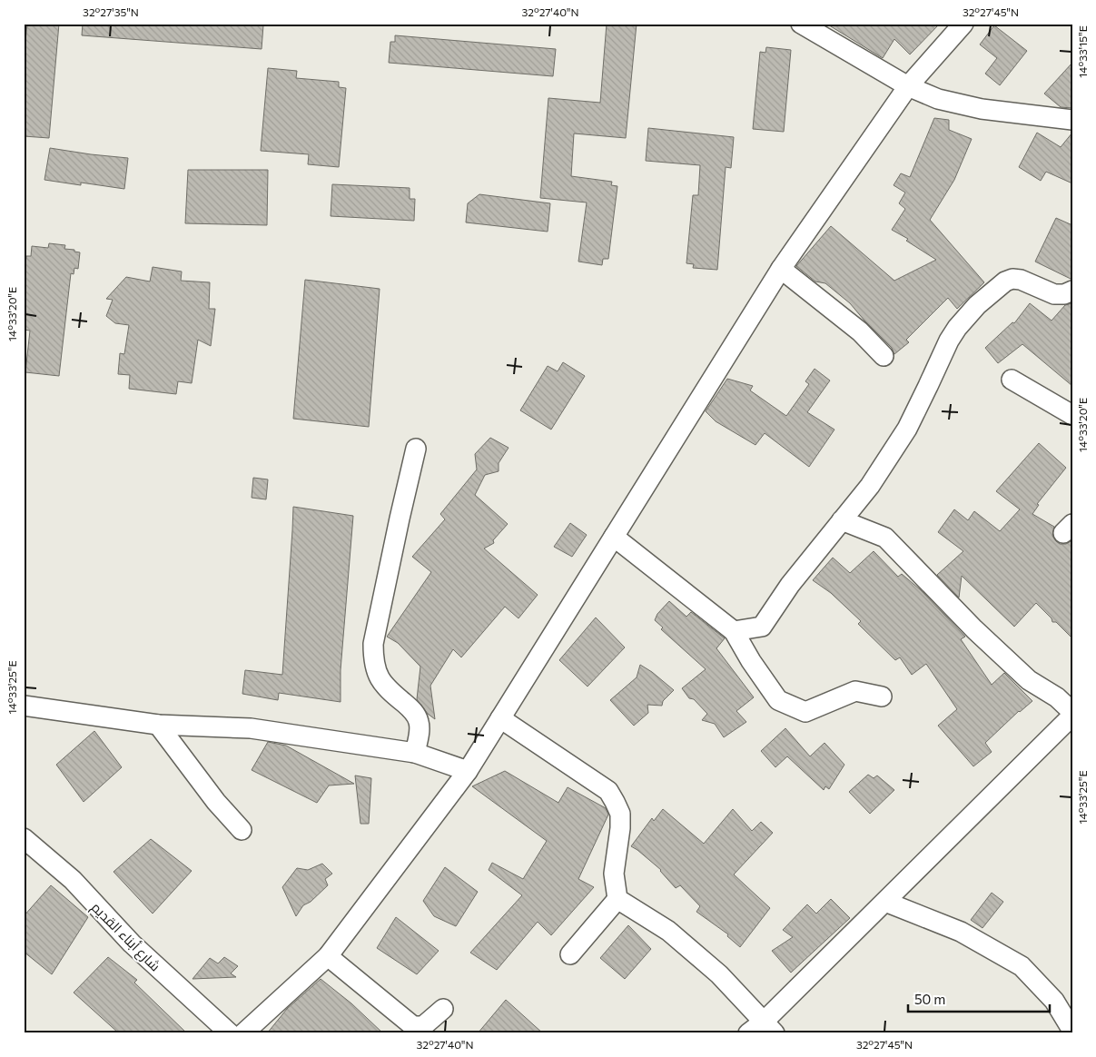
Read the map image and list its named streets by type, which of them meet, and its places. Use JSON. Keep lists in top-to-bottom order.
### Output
{
  "streets": {
    "street": ["شارع أبناء القديم"]
  },
  "scale_bar": "50 m",
  "coordinates": [
    "32°27'35\"N",
    "32°27'40\"N",
    "32°27'45\"N",
    "14°33'15\"E",
    "14°33'20\"E",
    "14°33'25\"E"
  ]
}
